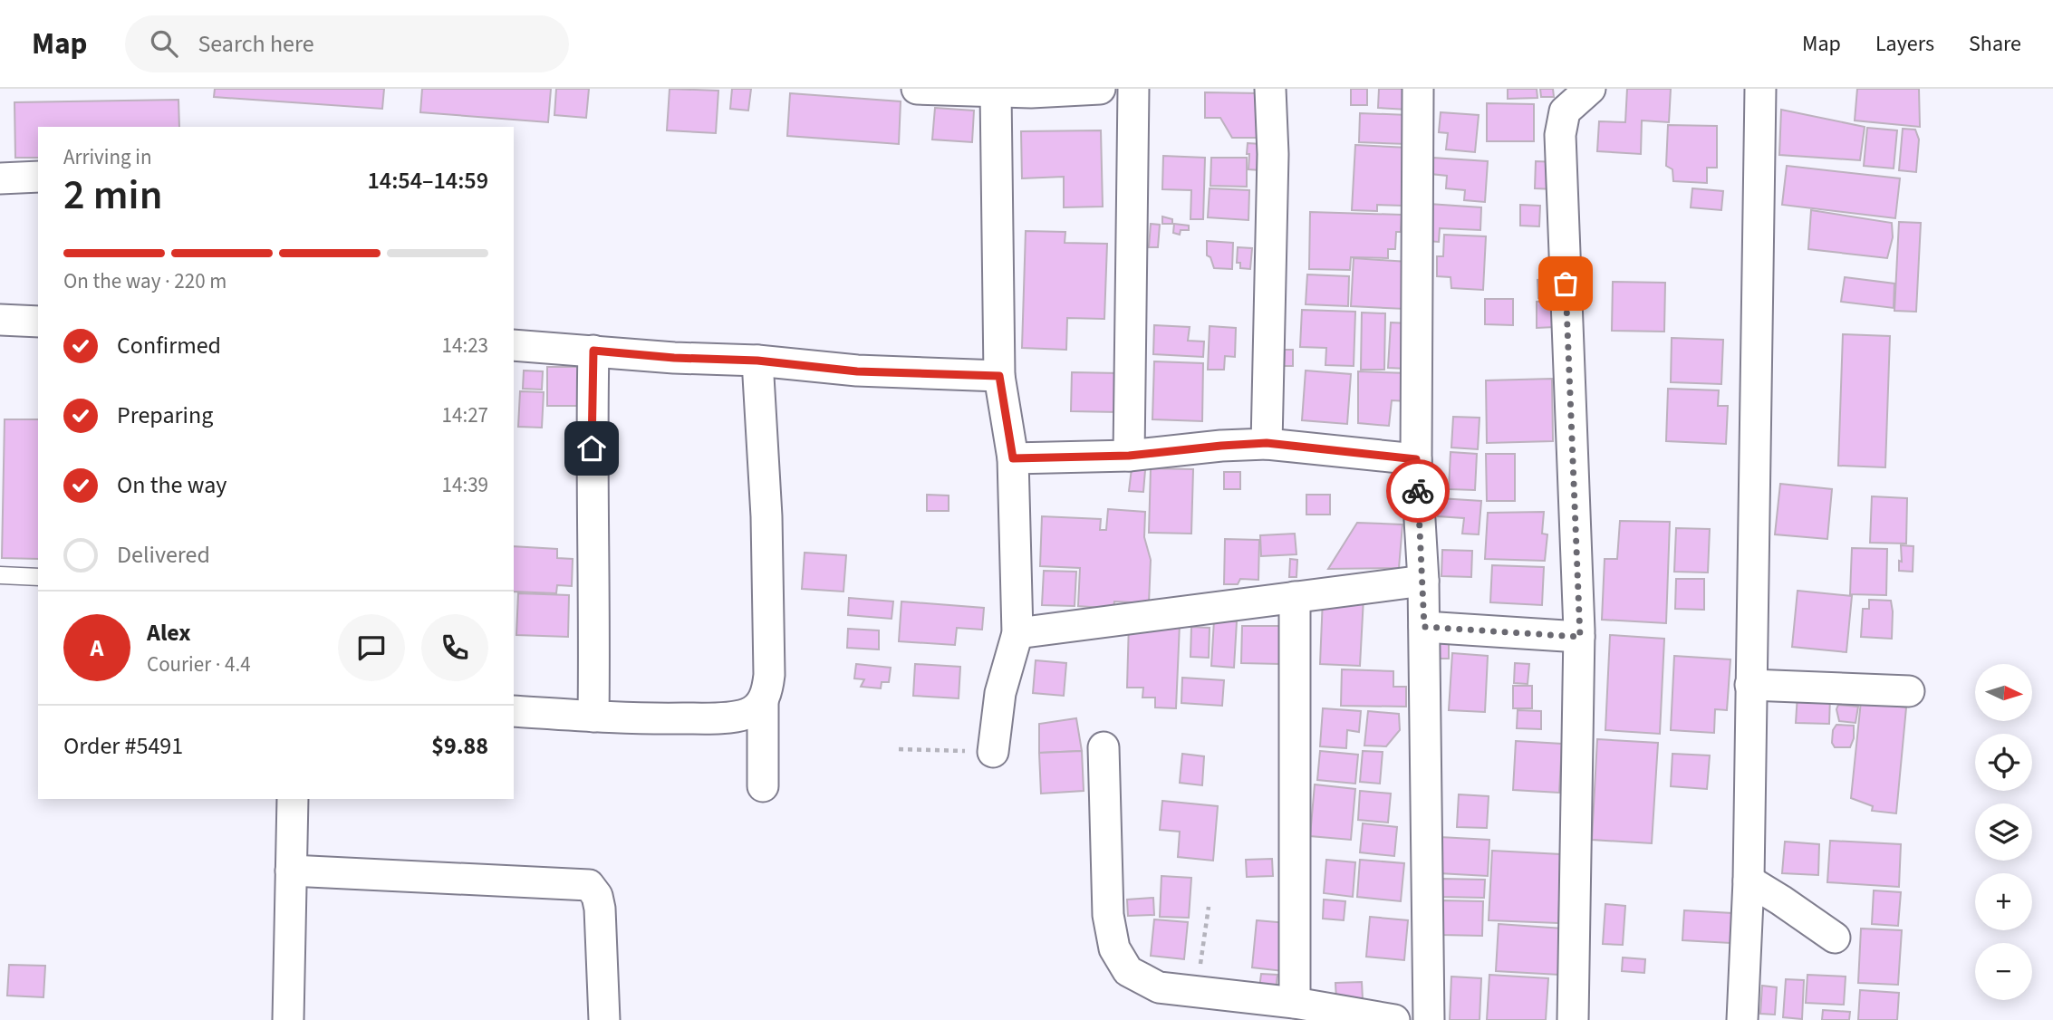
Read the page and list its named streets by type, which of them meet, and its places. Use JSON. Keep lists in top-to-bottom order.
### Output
{
  "north": "right",
  "page": {
    "header": "Map",
    "search": "Search here",
    "nav": ["Map", "Layers", "Share"],
    "heading": ["2 min", "Arriving in", "14:54–14:59"],
    "panel": [
      "Alex",
      "Courier · 4.4",
      "Order #5491",
      "$9.88"
    ],
    "bar": "On the way · 220 m",
    "list": [
      ["Confirmed", "14:23"],
      ["Preparing", "14:27"],
      ["On the way", "14:39"],
      "Delivered"
    ],
    "round": "A",
    "map_buttons": ["+", "−"]
  }
}
